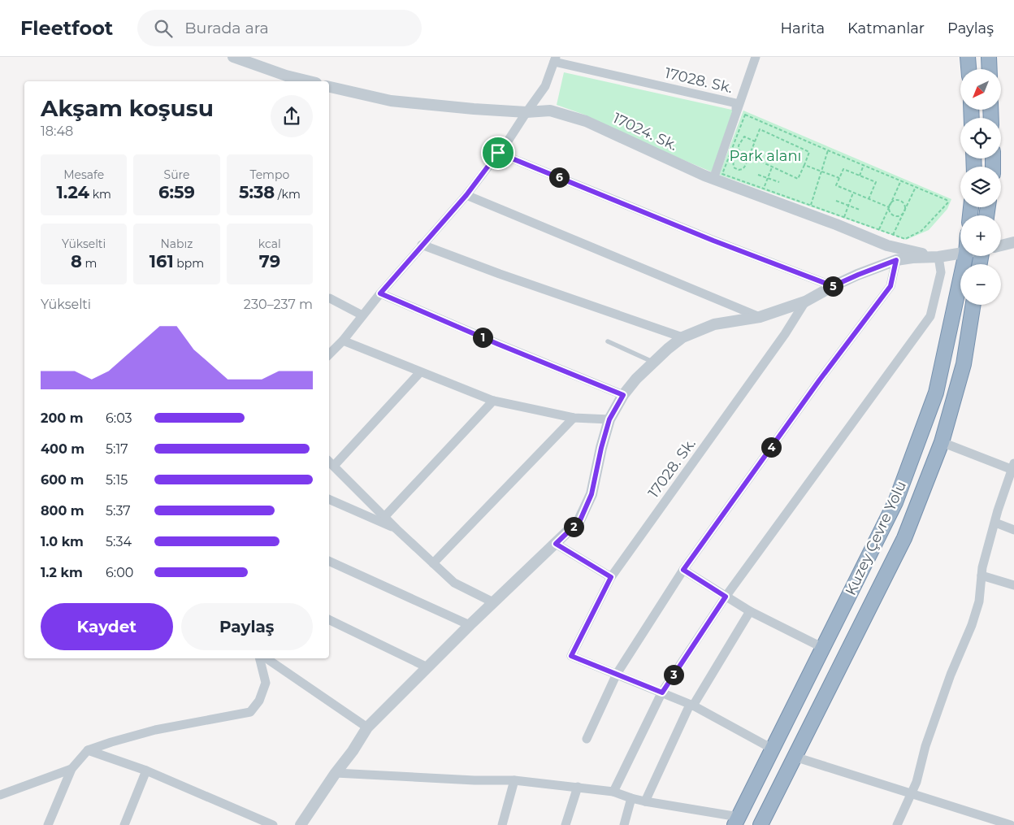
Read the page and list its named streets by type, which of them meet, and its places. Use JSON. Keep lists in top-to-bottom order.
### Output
{
  "streets": {
    "highway": ["Kuzey Çevre Yolu"],
    "street": ["17028. Sk.", "17024. Sk."]
  },
  "parks": ["Park alanı"],
  "north": "bottom left",
  "page": {
    "header": "Fleetfoot",
    "search": "Burada ara",
    "nav": ["Harita", "Katmanlar", "Paylaş"],
    "map_buttons": ["+", "−"],
    "heading": ["Akşam koşusu", "18:48"],
    "stats": [
      ["Mesafe", "1.24 km"],
      ["Süre", "6:59"],
      ["Tempo", "5:38 /km"],
      ["Yükselti", "8 m"],
      ["Nabız", "161 bpm"],
      ["kcal", "79"]
    ],
    "pins": [
      "6",
      "5",
      "1",
      "4",
      "2",
      "3"
    ],
    "chart": ["Yükselti", "230–237 m"],
    "list": [
      {
        "name": "200 m",
        "note": "6:03"
      },
      {
        "name": "400 m",
        "note": "5:17"
      },
      {
        "name": "600 m",
        "note": "5:15"
      },
      {
        "name": "800 m",
        "note": "5:37"
      },
      {
        "name": "1.0 km",
        "note": "5:34"
      },
      {
        "name": "1.2 km",
        "note": "6:00"
      }
    ],
    "buttons": ["Kaydet", "Paylaş"]
  }
}
